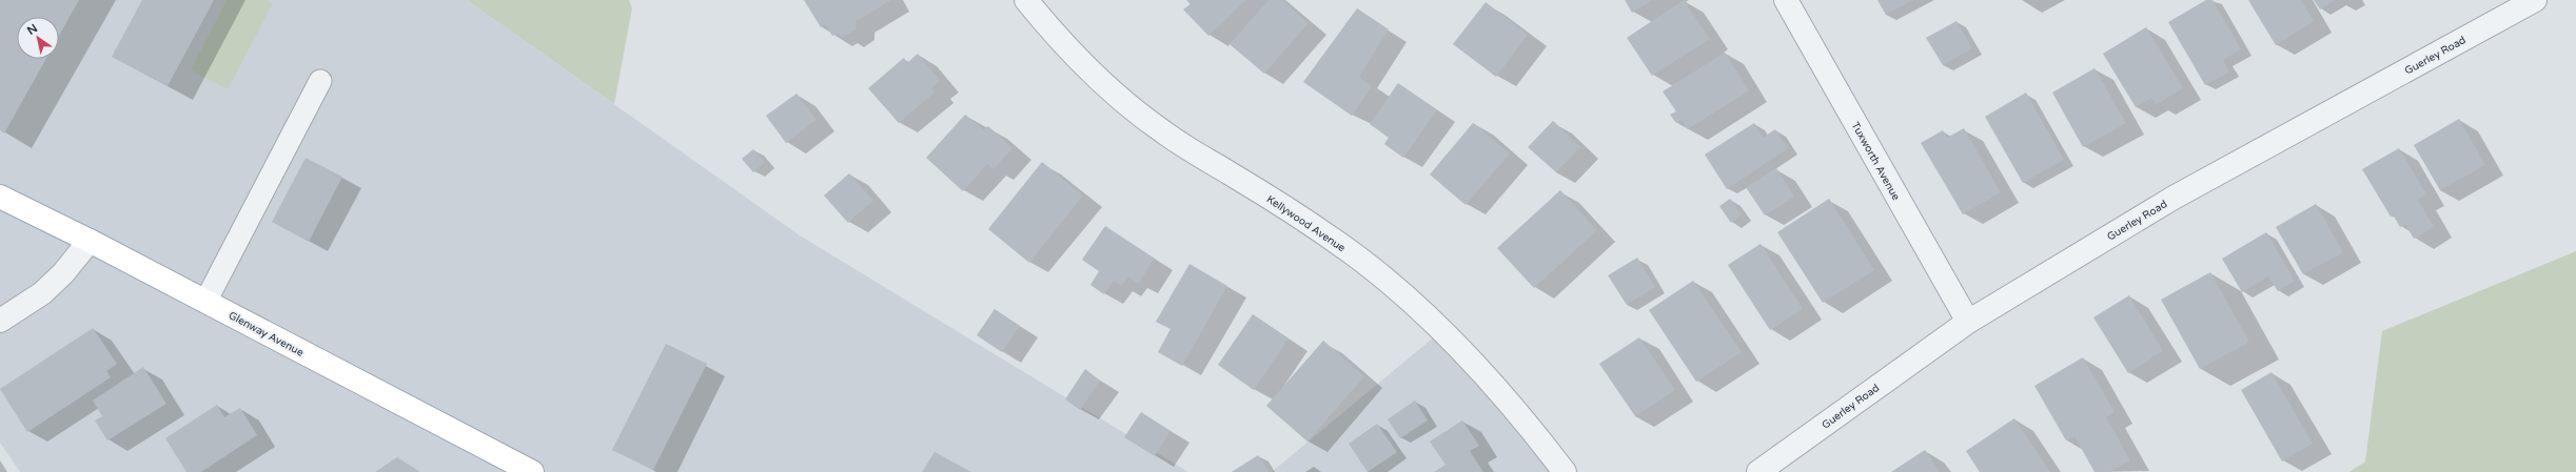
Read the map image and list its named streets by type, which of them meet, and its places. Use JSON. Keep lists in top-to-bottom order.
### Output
{
  "streets": {
    "main road": ["Glenway Avenue"],
    "street": ["Guerley Road", "Tuxworth Avenue", "Kellywood Avenue"]
  },
  "crossings": [
    ["Guerley Road", "Tuxworth Avenue"]
  ],
  "north": "top left"
}
